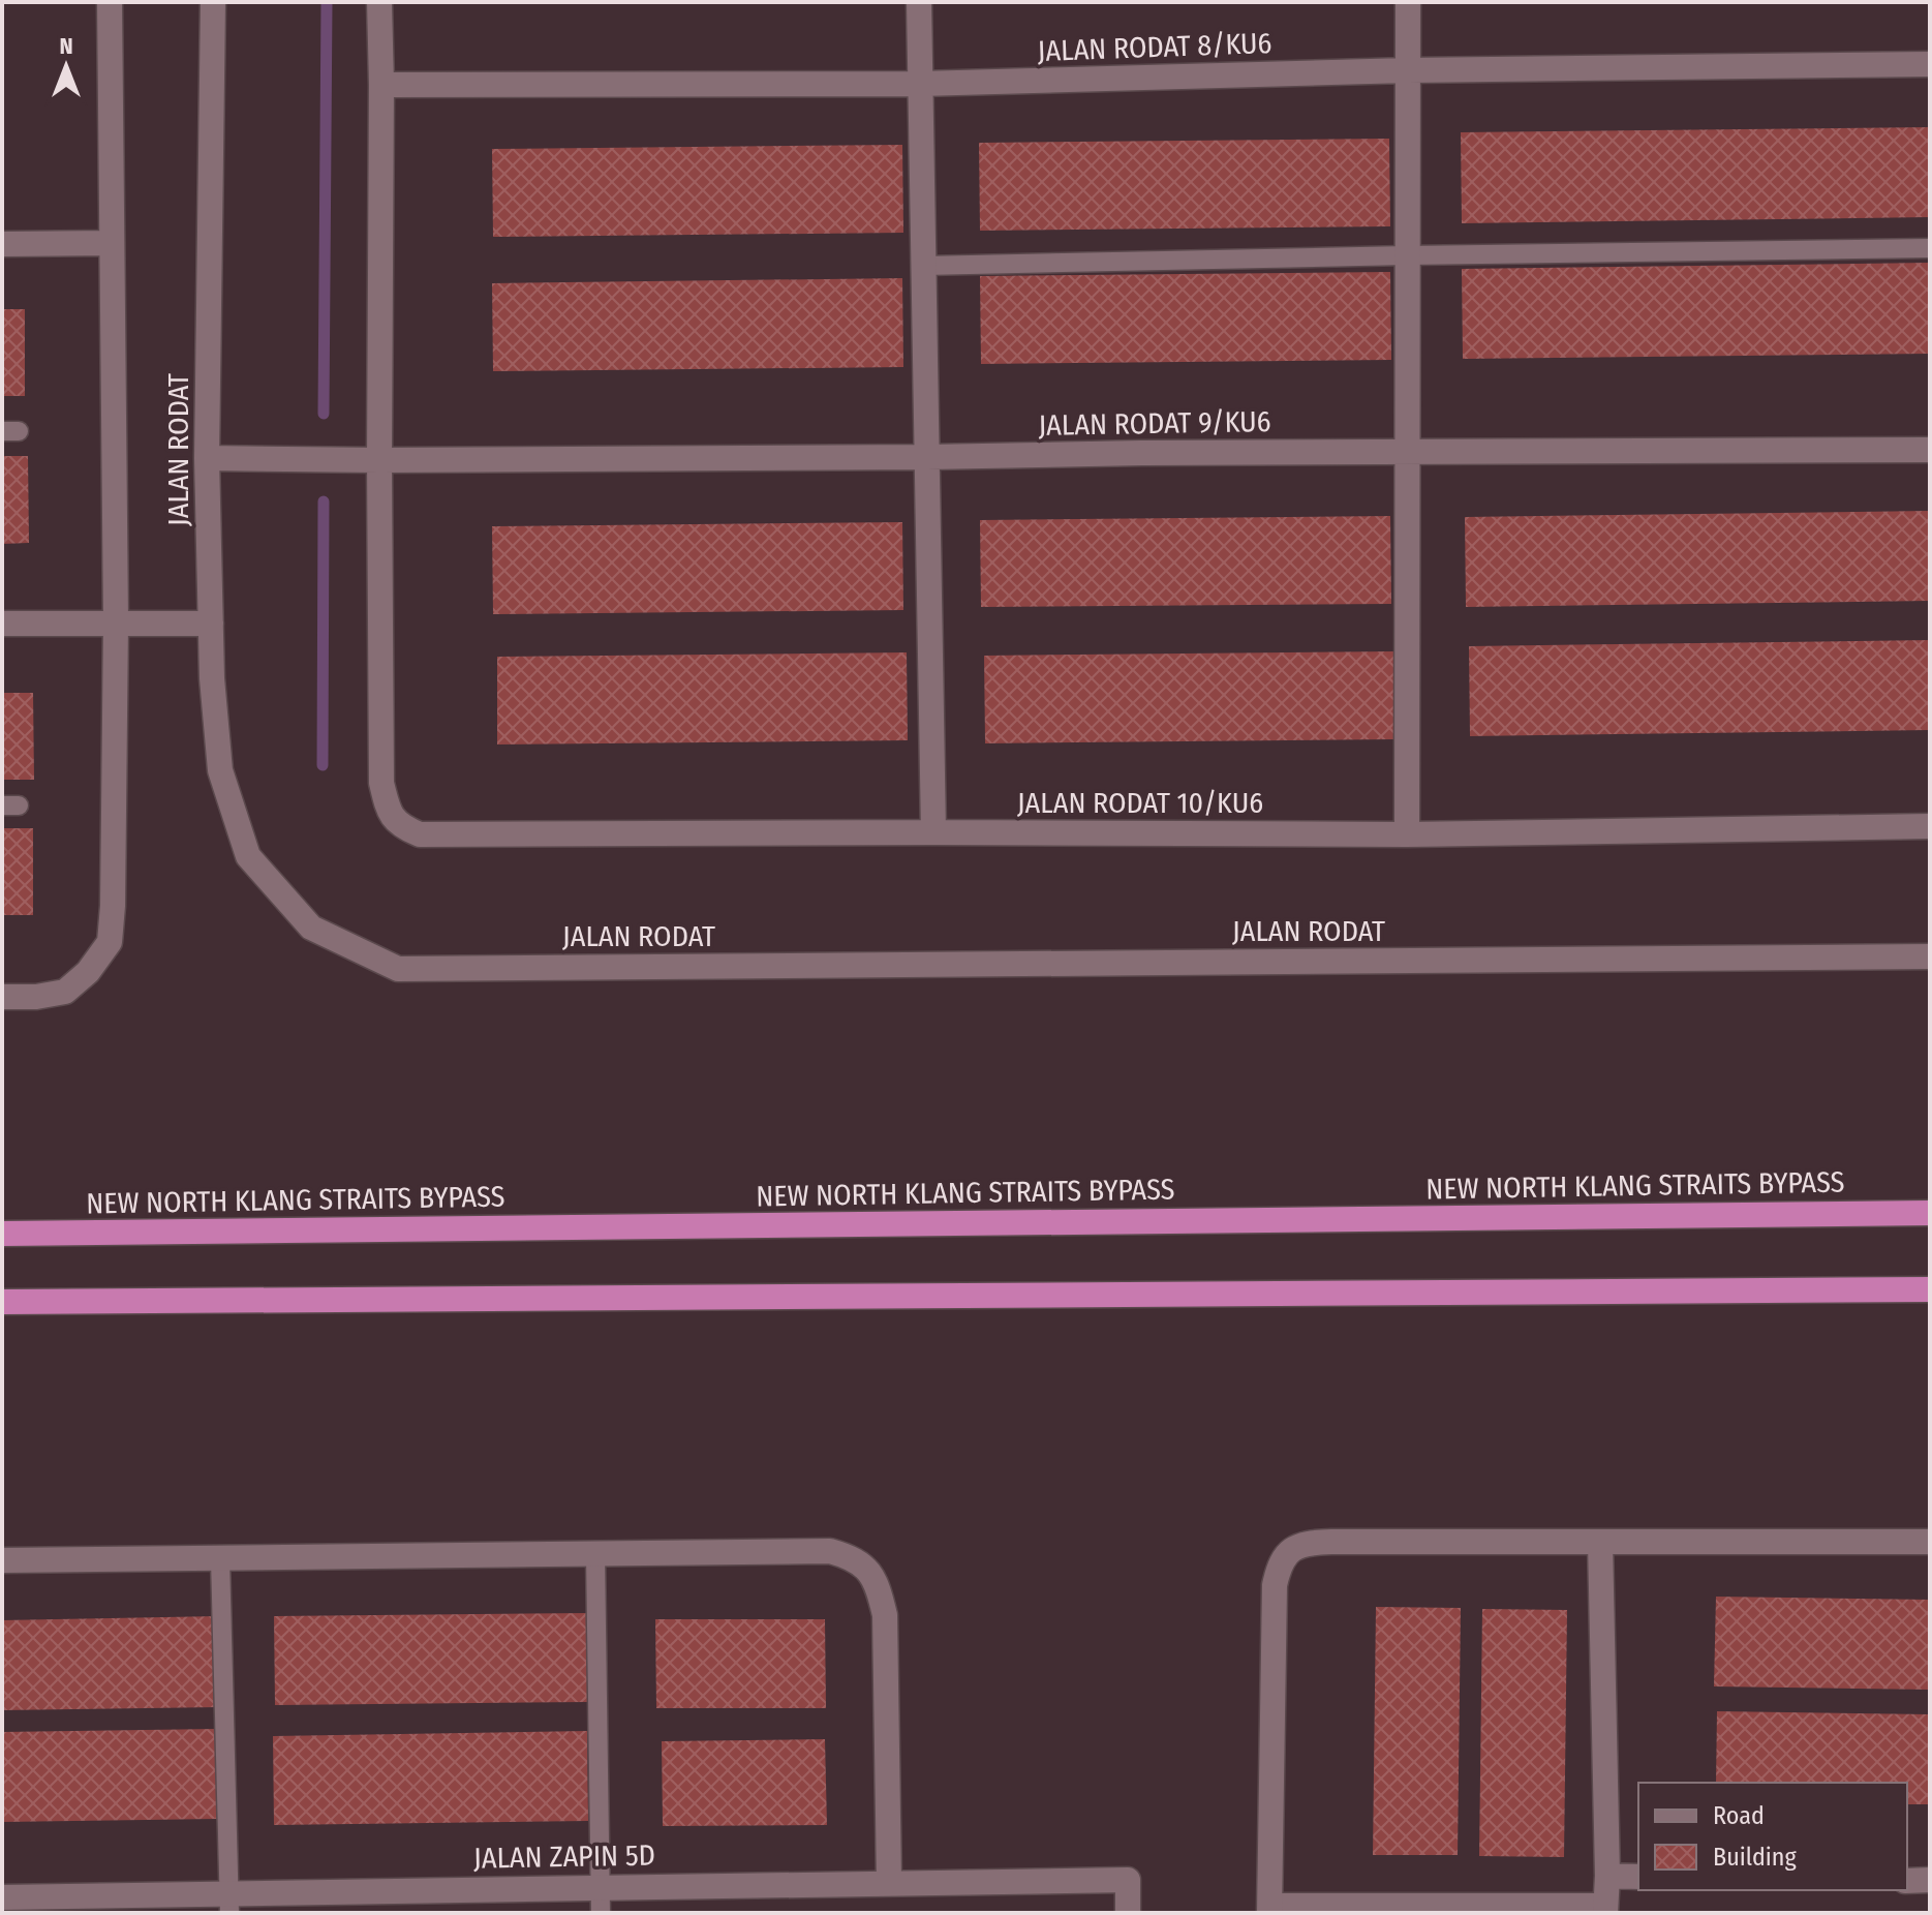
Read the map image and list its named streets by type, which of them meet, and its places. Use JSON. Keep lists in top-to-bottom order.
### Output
{
  "streets": {
    "highway": ["NEW NORTH KLANG STRAITS BYPASS"],
    "street": [
      "JALAN RODAT 8/KU6",
      "JALAN RODAT 9/KU6",
      "JALAN RODAT",
      "JALAN RODAT 10/KU6",
      "JALAN ZAPIN 5D"
    ]
  },
  "crossings": [
    ["JALAN RODAT 9/KU6", "JALAN RODAT"],
    ["JALAN RODAT 9/KU6", "JALAN RODAT 10/KU6"]
  ],
  "legend": ["Road", "Building"],
  "north": "top"
}
